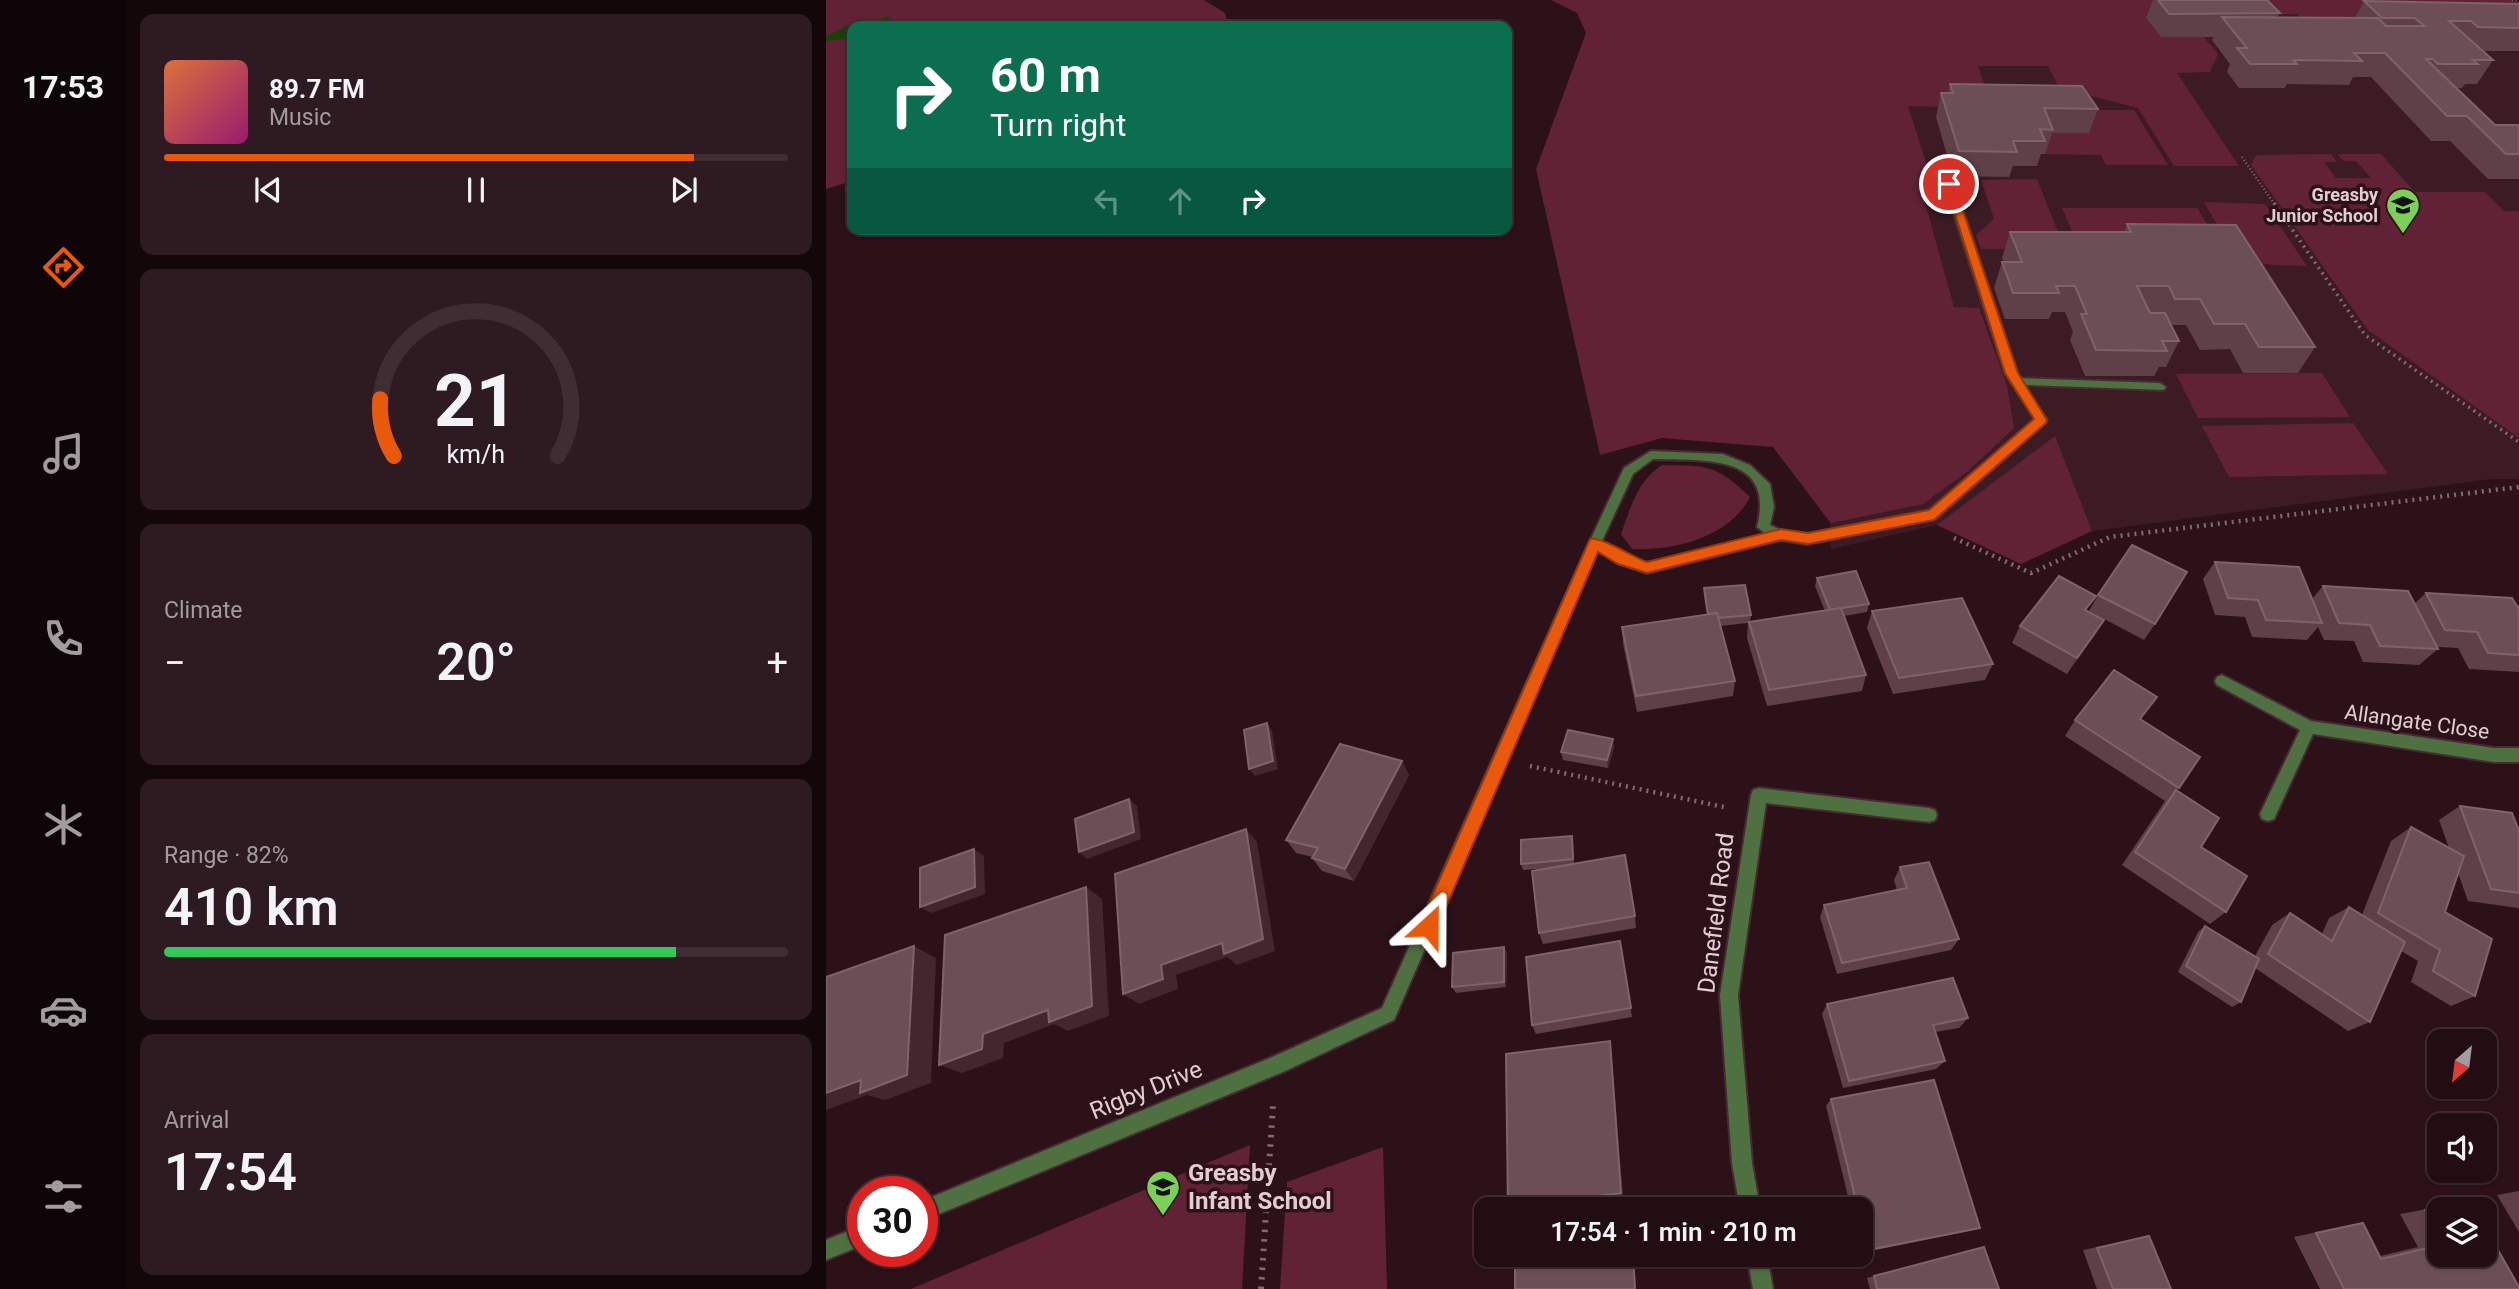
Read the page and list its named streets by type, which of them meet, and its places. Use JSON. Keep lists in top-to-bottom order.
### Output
{
  "streets": {
    "street": ["Allangate Close", "Danefield Road", "Rigby Drive"]
  },
  "places": {
    "school or university": ["Greasby Junior School", "Greasby Infant School"]
  },
  "north": "bottom left",
  "page": {
    "tabs": "17:53",
    "turn": ["60 m", "Turn right"],
    "song": ["89.7 FM", "Music"],
    "tile": [
      "Climate",
      ["Range · 82%", "410 km"],
      ["Arrival", "17:54"]
    ],
    "heat": ["−", "20°", "+"],
    "limit": "30",
    "trip": "17:54 · 1 min · 210 m",
    "gauge": ["21", "km/h"]
  }
}
